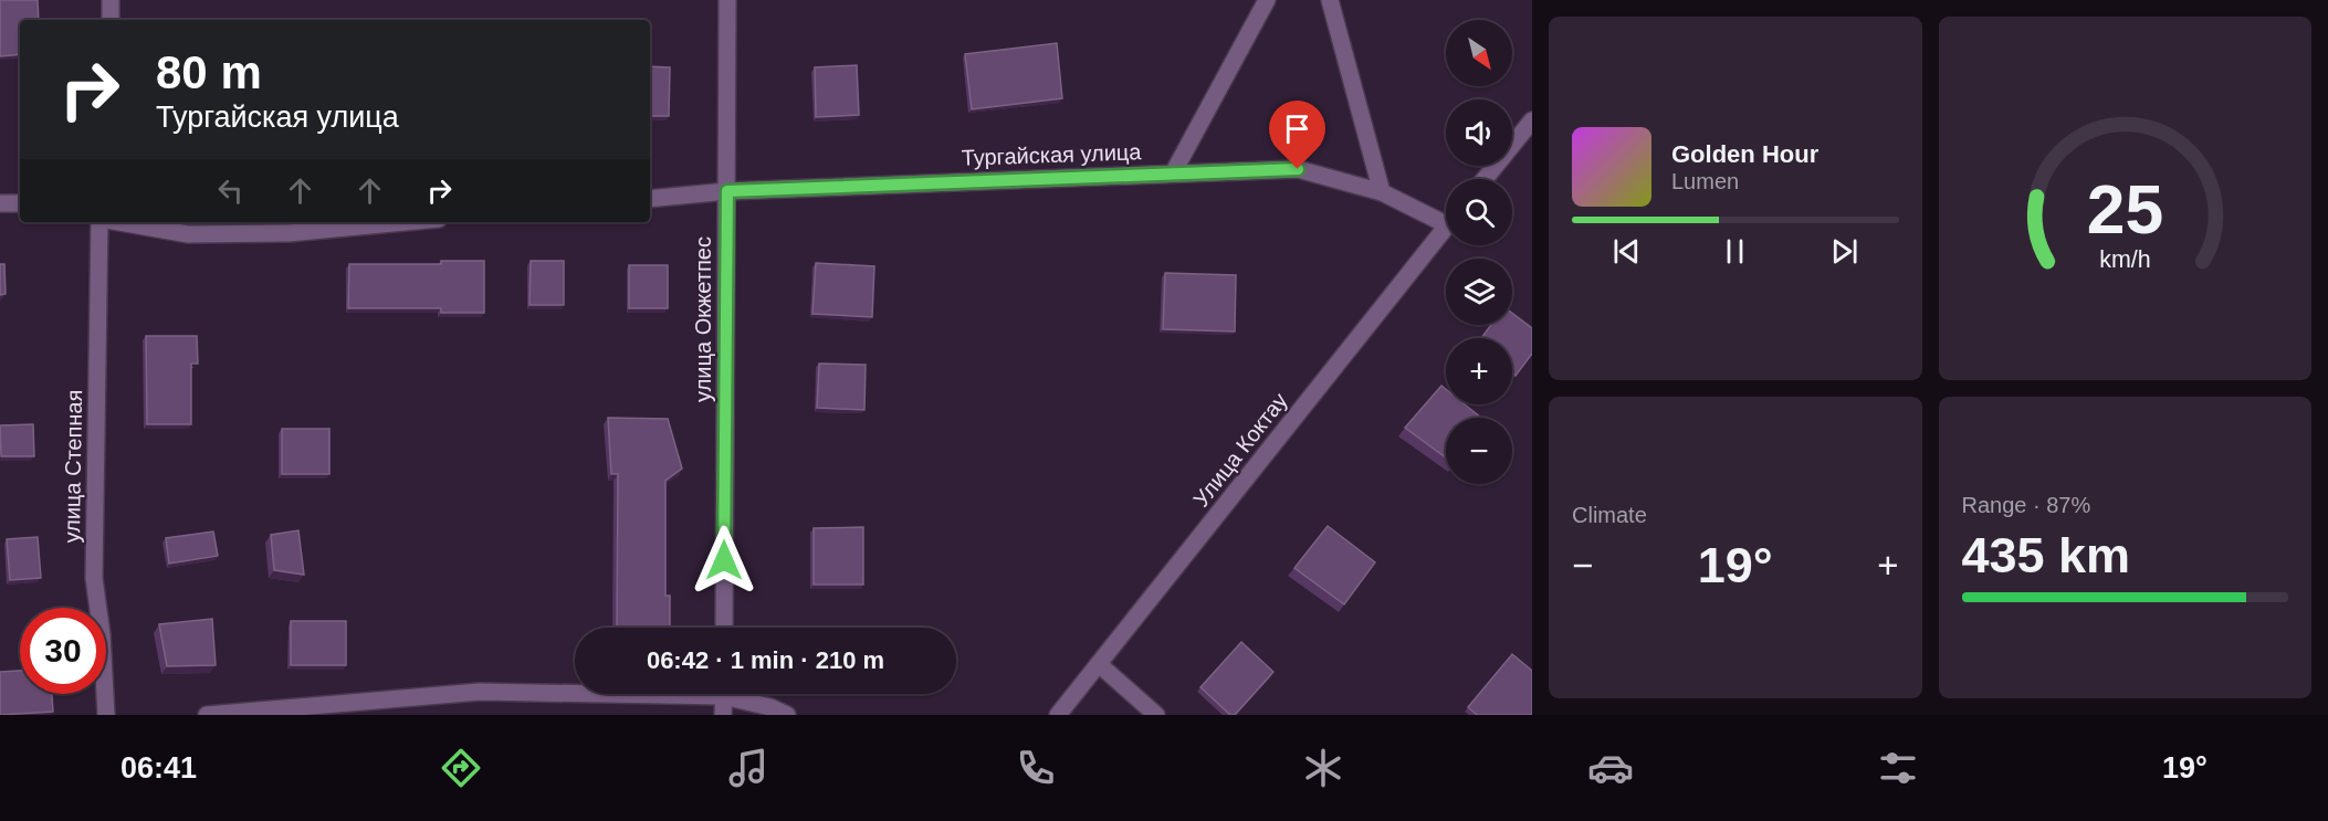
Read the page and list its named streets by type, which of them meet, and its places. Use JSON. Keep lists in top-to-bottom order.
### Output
{
  "streets": {
    "street": [
      "Тургайская улица",
      "улица Окжетпес",
      "Улица Коктау",
      "улица Степная"
    ]
  },
  "crossings": [
    ["Тургайская улица", "улица Окжетпес"]
  ],
  "north": "bottom right",
  "page": {
    "map_buttons": ["+", "−"],
    "turn": ["80 m", "Тургайская улица"],
    "song": ["Golden Hour", "Lumen"],
    "tile": [
      "Climate",
      ["Range · 87%", "435 km"]
    ],
    "heat": ["−", "19°", "+"],
    "limit": "30",
    "trip": "06:42 · 1 min · 210 m",
    "tabs": ["06:41", "19°"],
    "gauge": ["25", "km/h"]
  }
}
